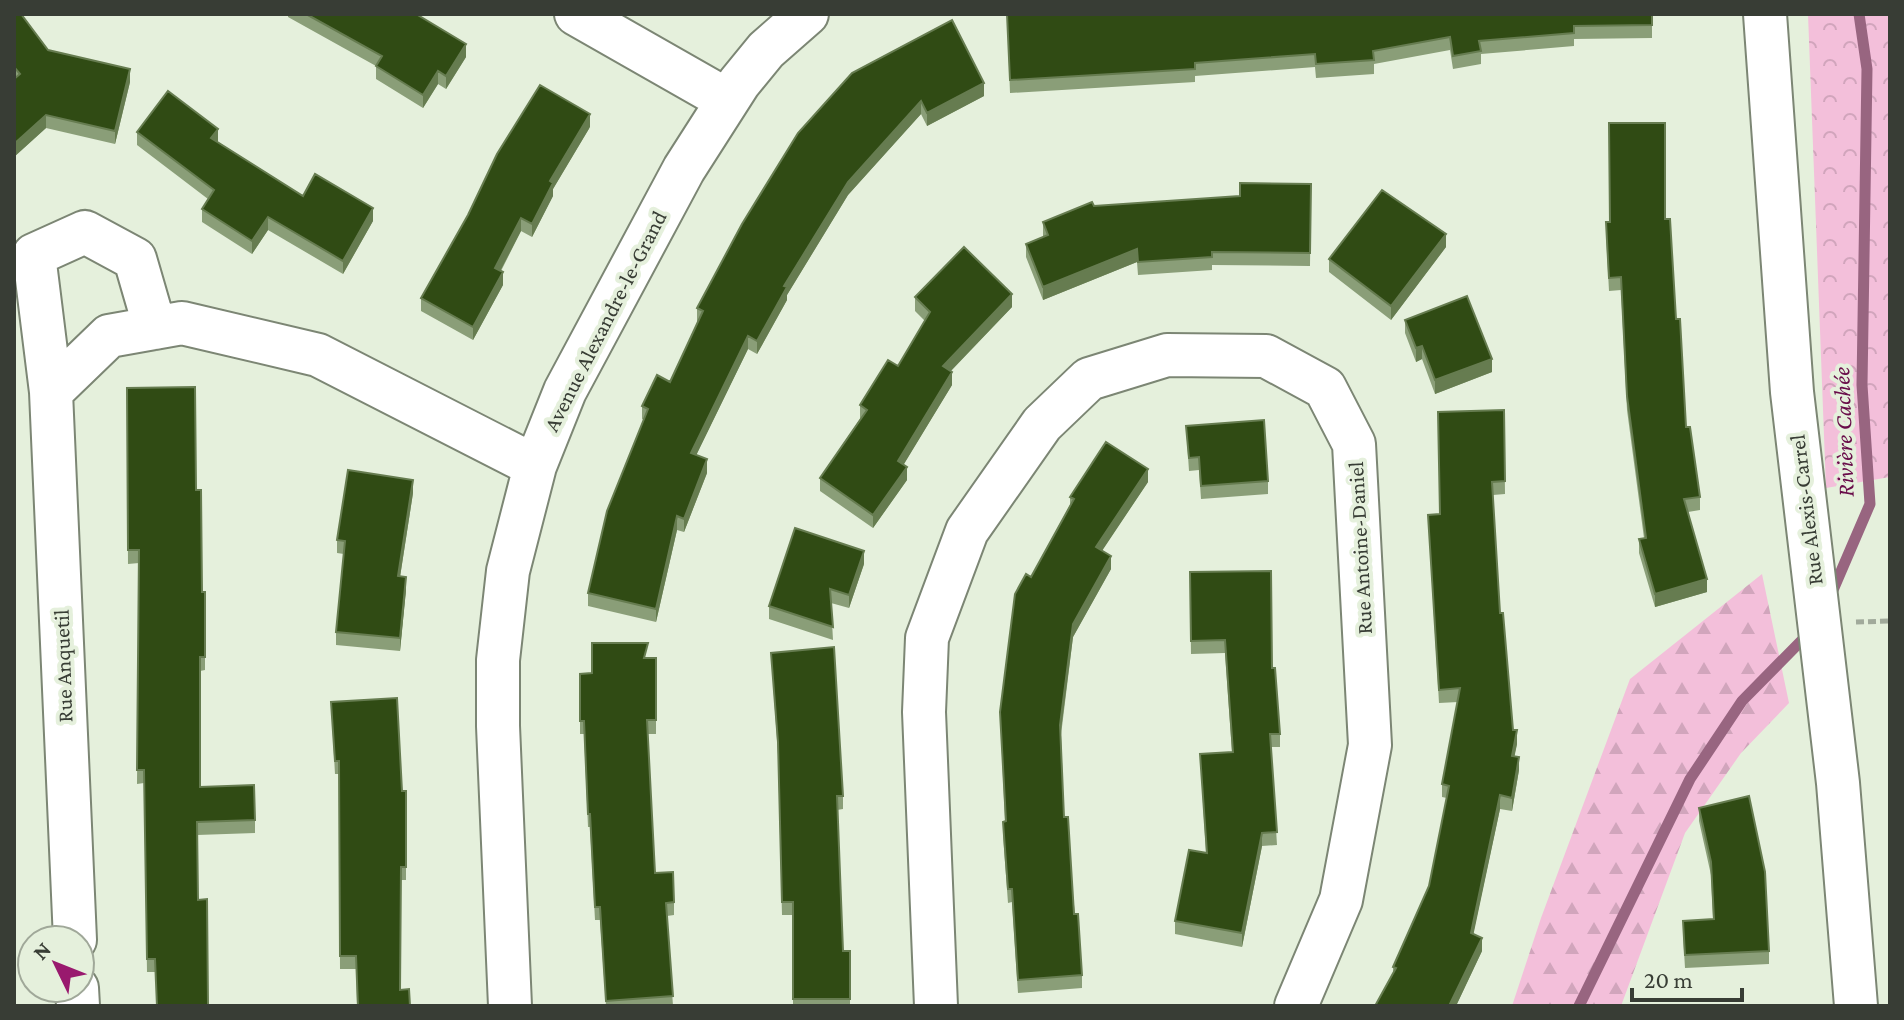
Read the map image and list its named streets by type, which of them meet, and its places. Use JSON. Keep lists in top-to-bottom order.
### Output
{
  "streets": {
    "street": [
      "Avenue Alexandre-le-Grand",
      "Rue Alexis-Carrel",
      "Rue Antoine-Daniel",
      "Rue Anquetil"
    ]
  },
  "water": ["Rivière Cachée"],
  "scale_bar": "20 m",
  "north": "top left"
}
